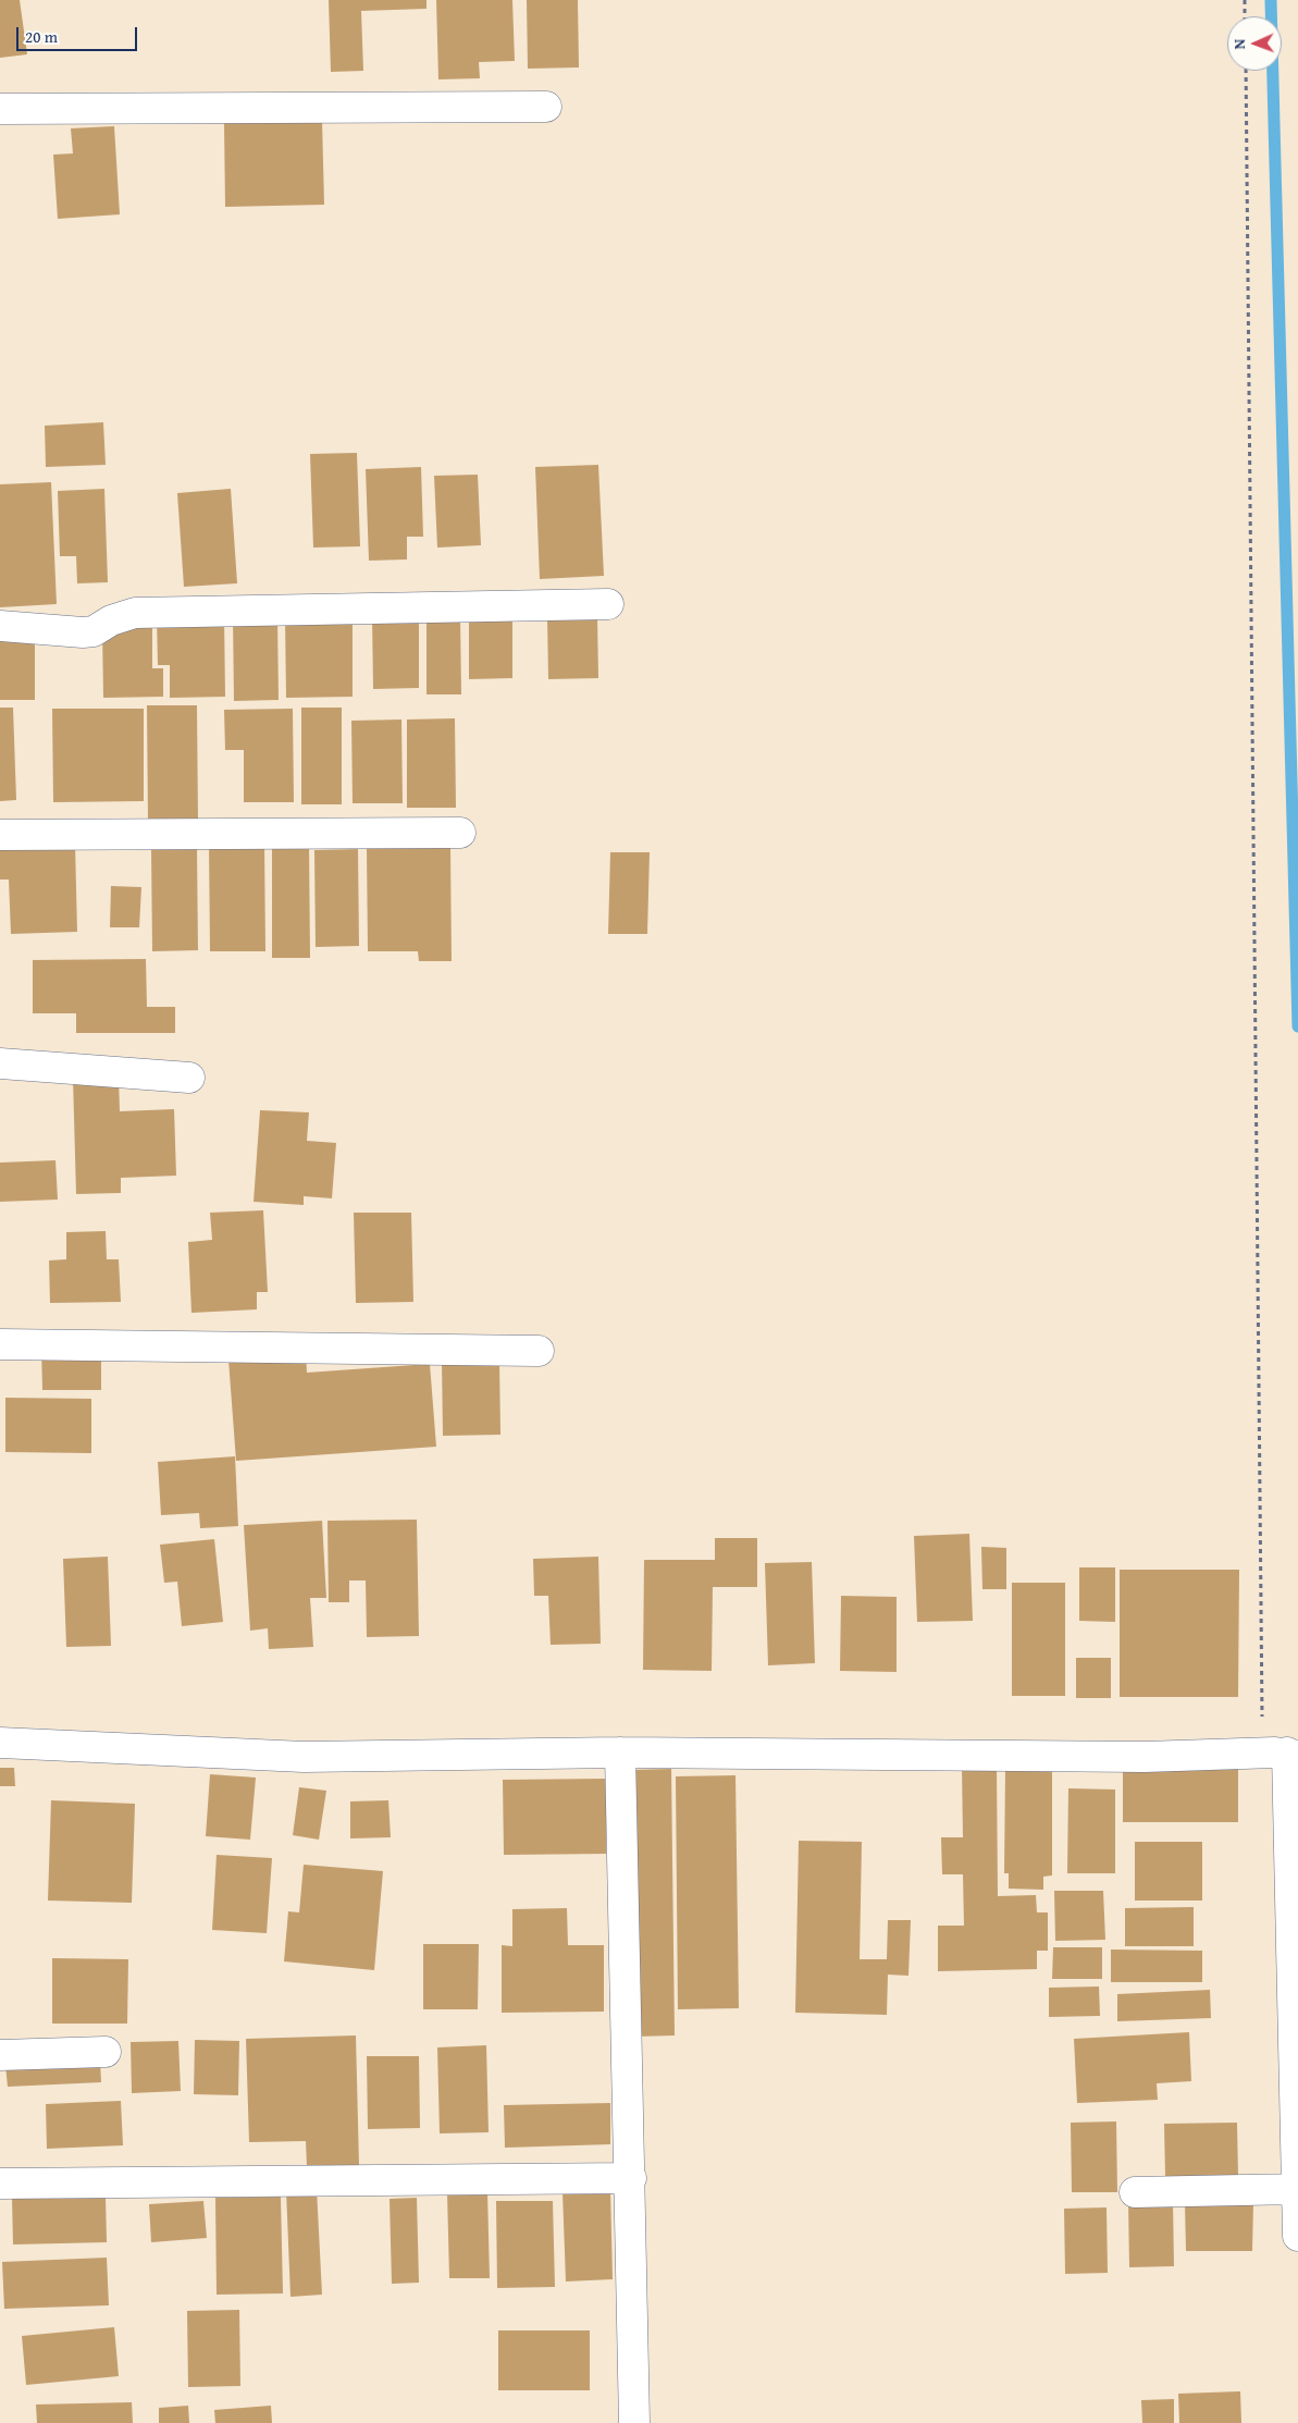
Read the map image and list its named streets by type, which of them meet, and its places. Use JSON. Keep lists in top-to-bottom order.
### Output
{
  "scale_bar": "20 m",
  "north": "left"
}
